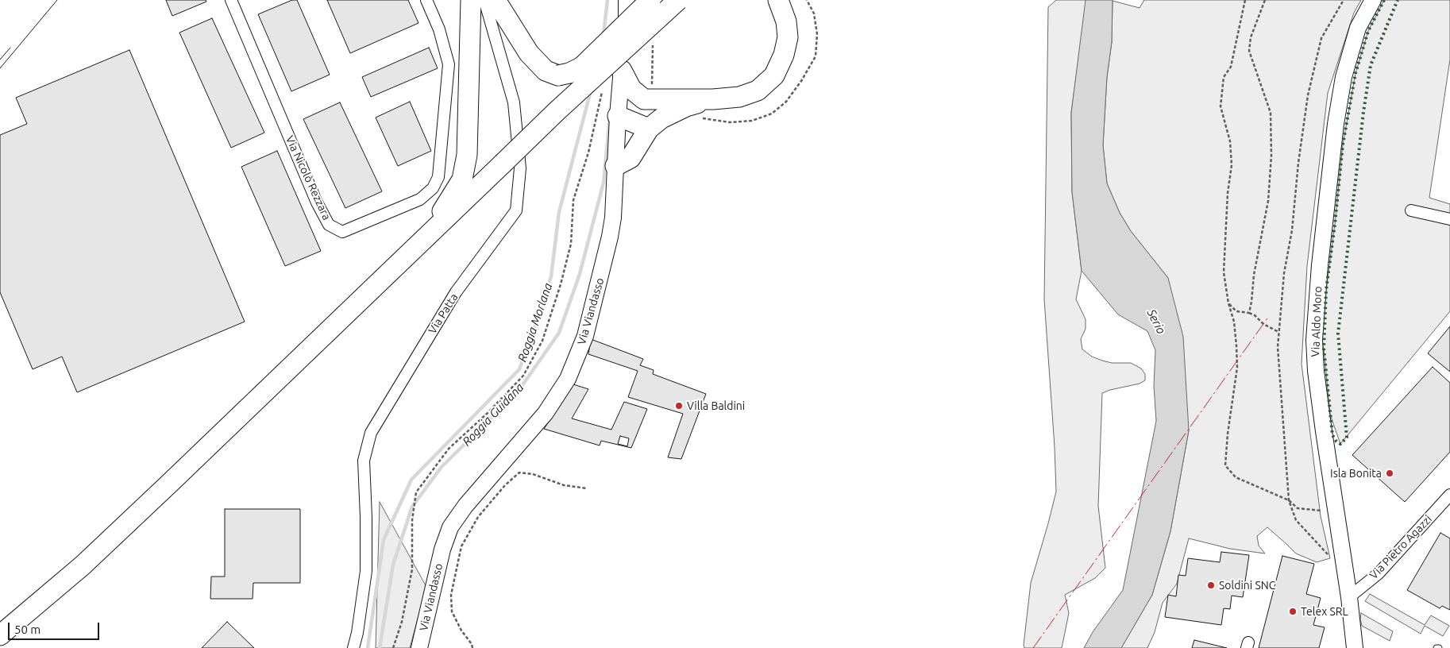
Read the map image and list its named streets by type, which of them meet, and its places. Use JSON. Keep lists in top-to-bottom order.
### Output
{
  "streets": {
    "street": [
      "Via Nicolò Rezzara",
      "Via Viandasso",
      "Via Patta",
      "Via Aldo Moro",
      "Via Pietro Agazzi"
    ]
  },
  "crossings": [
    ["Via Aldo Moro", "Via Pietro Agazzi"]
  ],
  "water": ["Serio", "Roggia Morlana", "Roggia Guidana"],
  "places": [
    "Villa Baldini",
    "Isla Bonita",
    "Soldini SNC",
    "Telex SRL"
  ],
  "scale_bar": "50 m"
}
